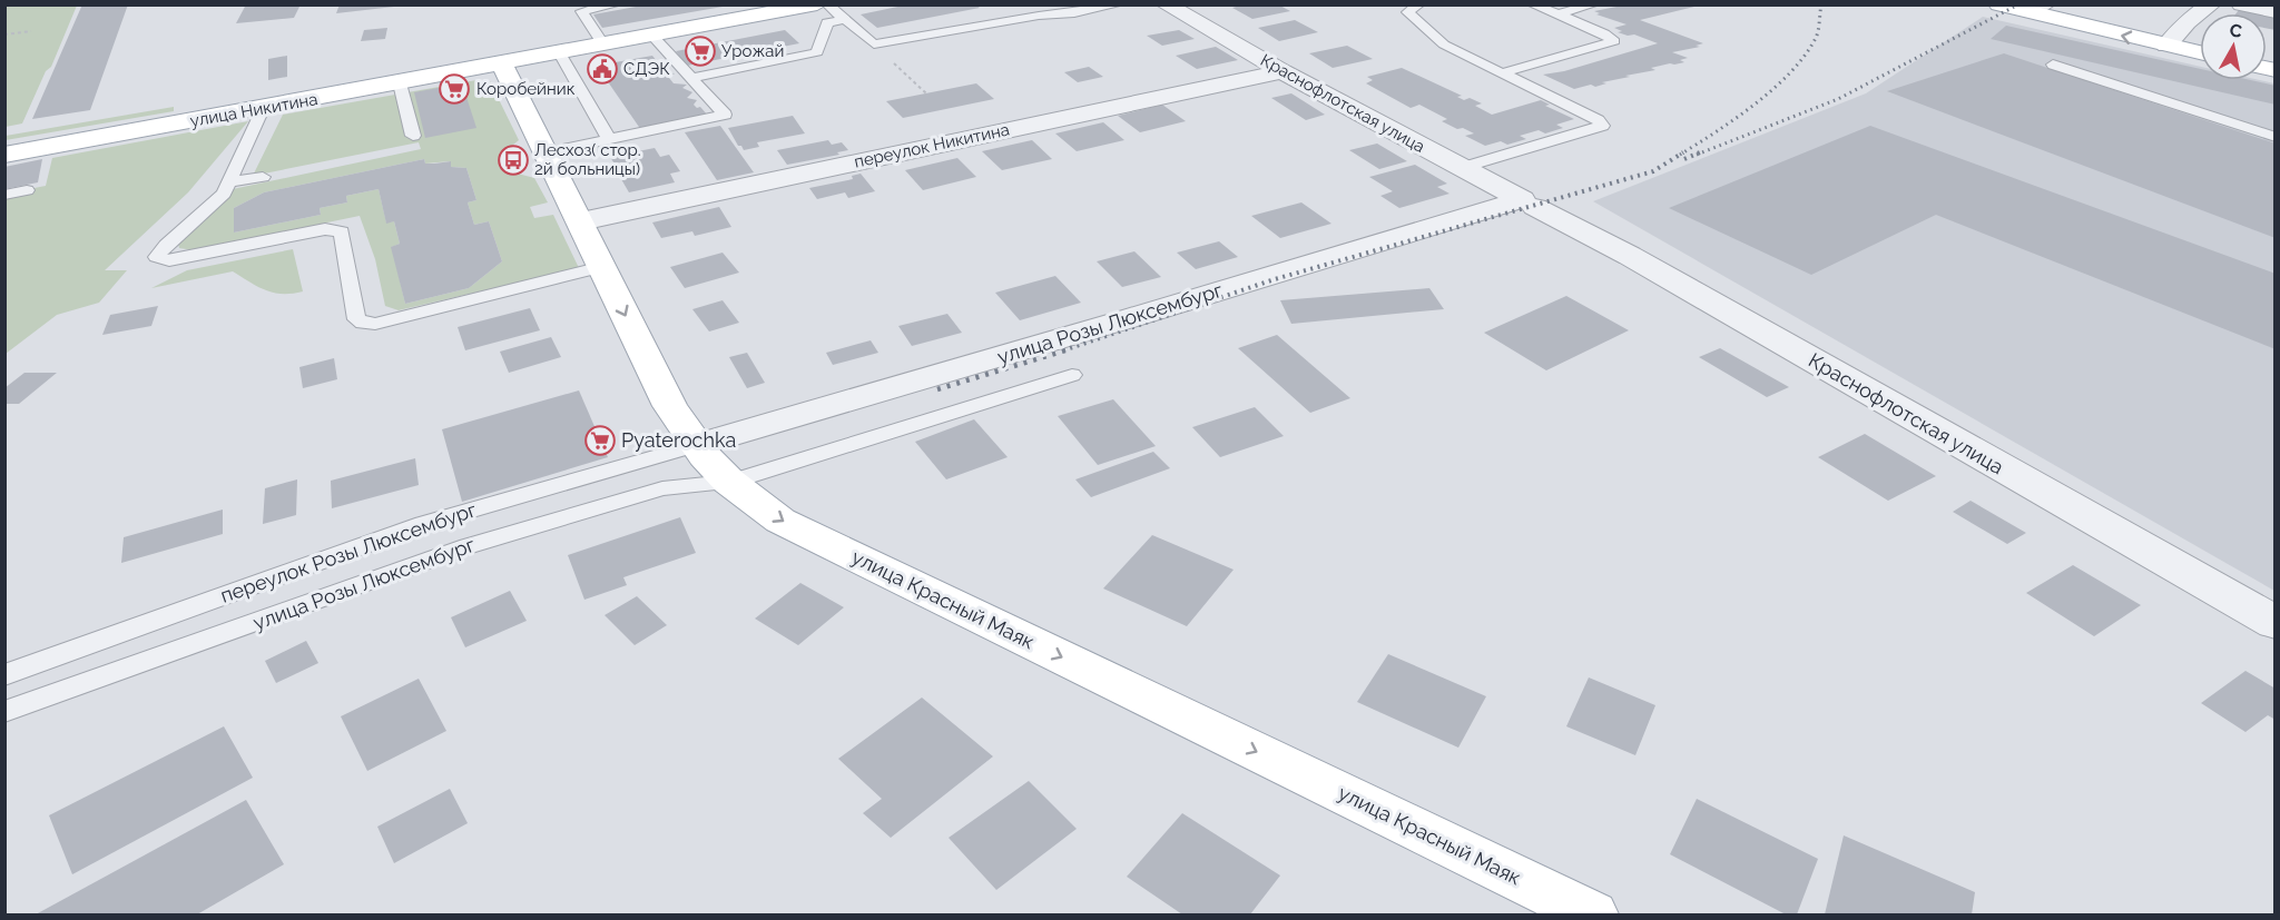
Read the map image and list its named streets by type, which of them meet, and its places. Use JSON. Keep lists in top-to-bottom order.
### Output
{
  "streets": {
    "main road": ["улица Никитина", "улица Красный Маяк"],
    "street": ["Краснофлотская улица", "переулок Никитина", "улица Розы Люксембург"],
    "lane": ["переулок Розы Люксембург"]
  },
  "crossings": [
    ["Краснофлотская улица", "переулок Никитина"],
    ["Краснофлотская улица", "улица Розы Люксембург"],
    ["улица Никитина", "улица Красный Маяк"],
    ["переулок Никитина", "улица Красный Маяк"],
    ["улица Розы Люксембург", "переулок Розы Люксембург"],
    ["улица Розы Люксембург", "улица Красный Маяк"],
    ["переулок Розы Люксембург", "улица Красный Маяк"]
  ],
  "one_way": ["улица Красный Маяк"],
  "places": {
    "supermarket": ["Урожай", "Коробейник", "Pyaterochka"],
    "public building": ["СДЭК"],
    "bus stop": ["Лесхоз( стор. 2й больницы)"]
  },
  "north": "top"
}
